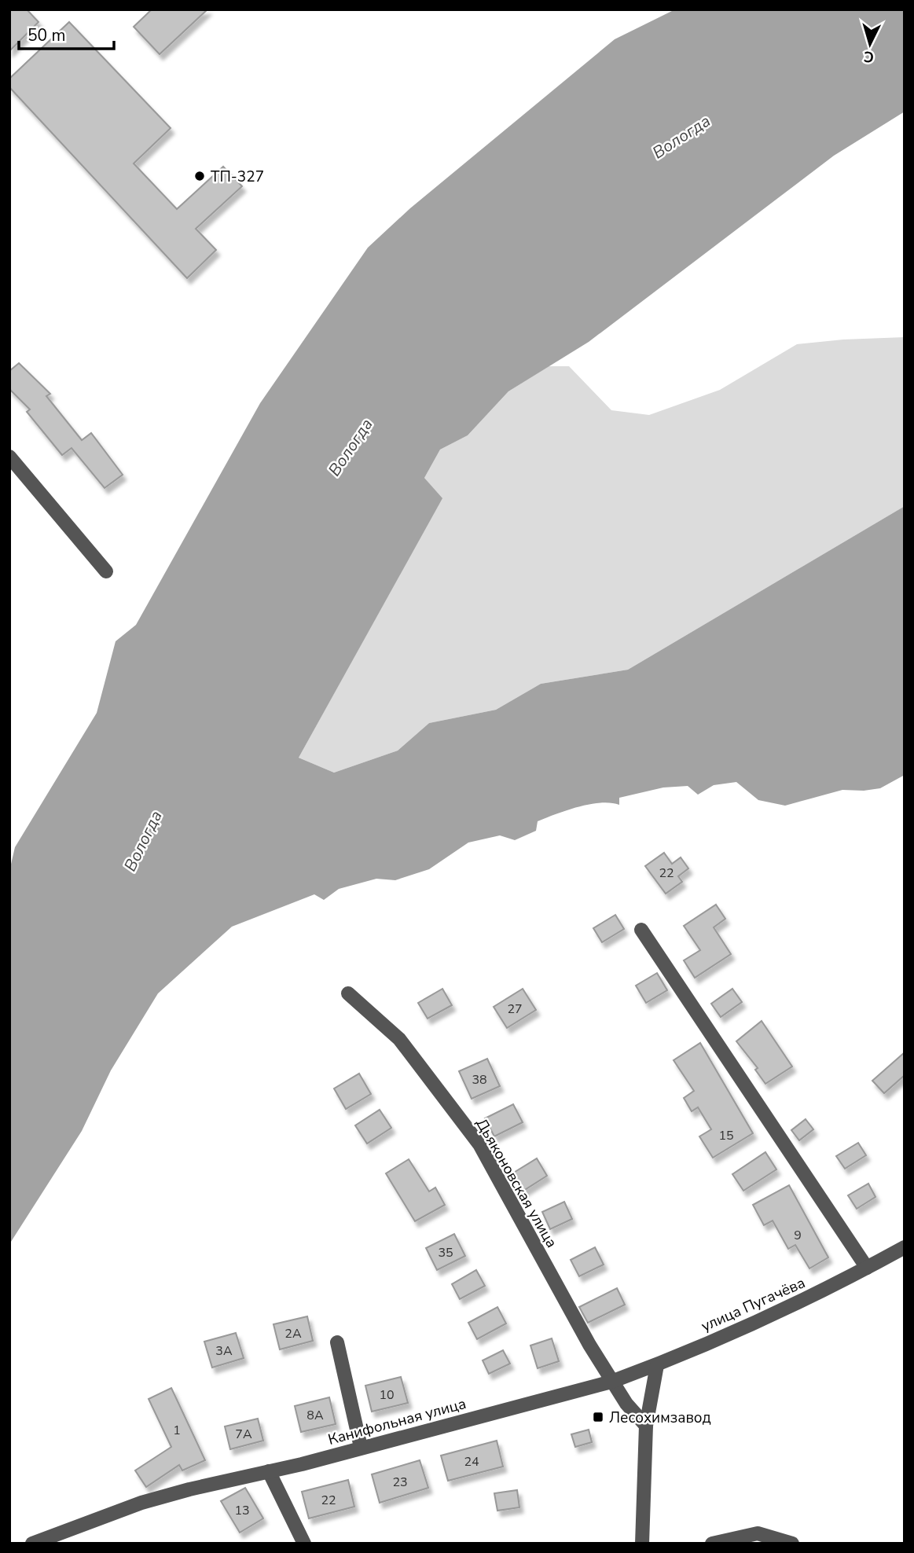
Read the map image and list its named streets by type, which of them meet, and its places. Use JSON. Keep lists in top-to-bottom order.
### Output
{
  "streets": {
    "street": ["Дьяконовская улица", "улица Пугачёва", "Канифольная улица"]
  },
  "crossings": [
    ["Дьяконовская улица", "улица Пугачёва"],
    ["Дьяконовская улица", "Канифольная улица"],
    ["улица Пугачёва", "Канифольная улица"]
  ],
  "water": ["Вологда"],
  "places": {
    "other": ["ТП-327"],
    "transit": ["Лесохимзавод"]
  },
  "house_numbers": [
    "22",
    "27",
    "38",
    "15",
    "9",
    "35",
    "2А",
    "3А",
    "10",
    "8А",
    "1",
    "7А",
    "24",
    "23",
    "22",
    "13"
  ],
  "scale_bar": "50 m",
  "north": "bottom"
}
